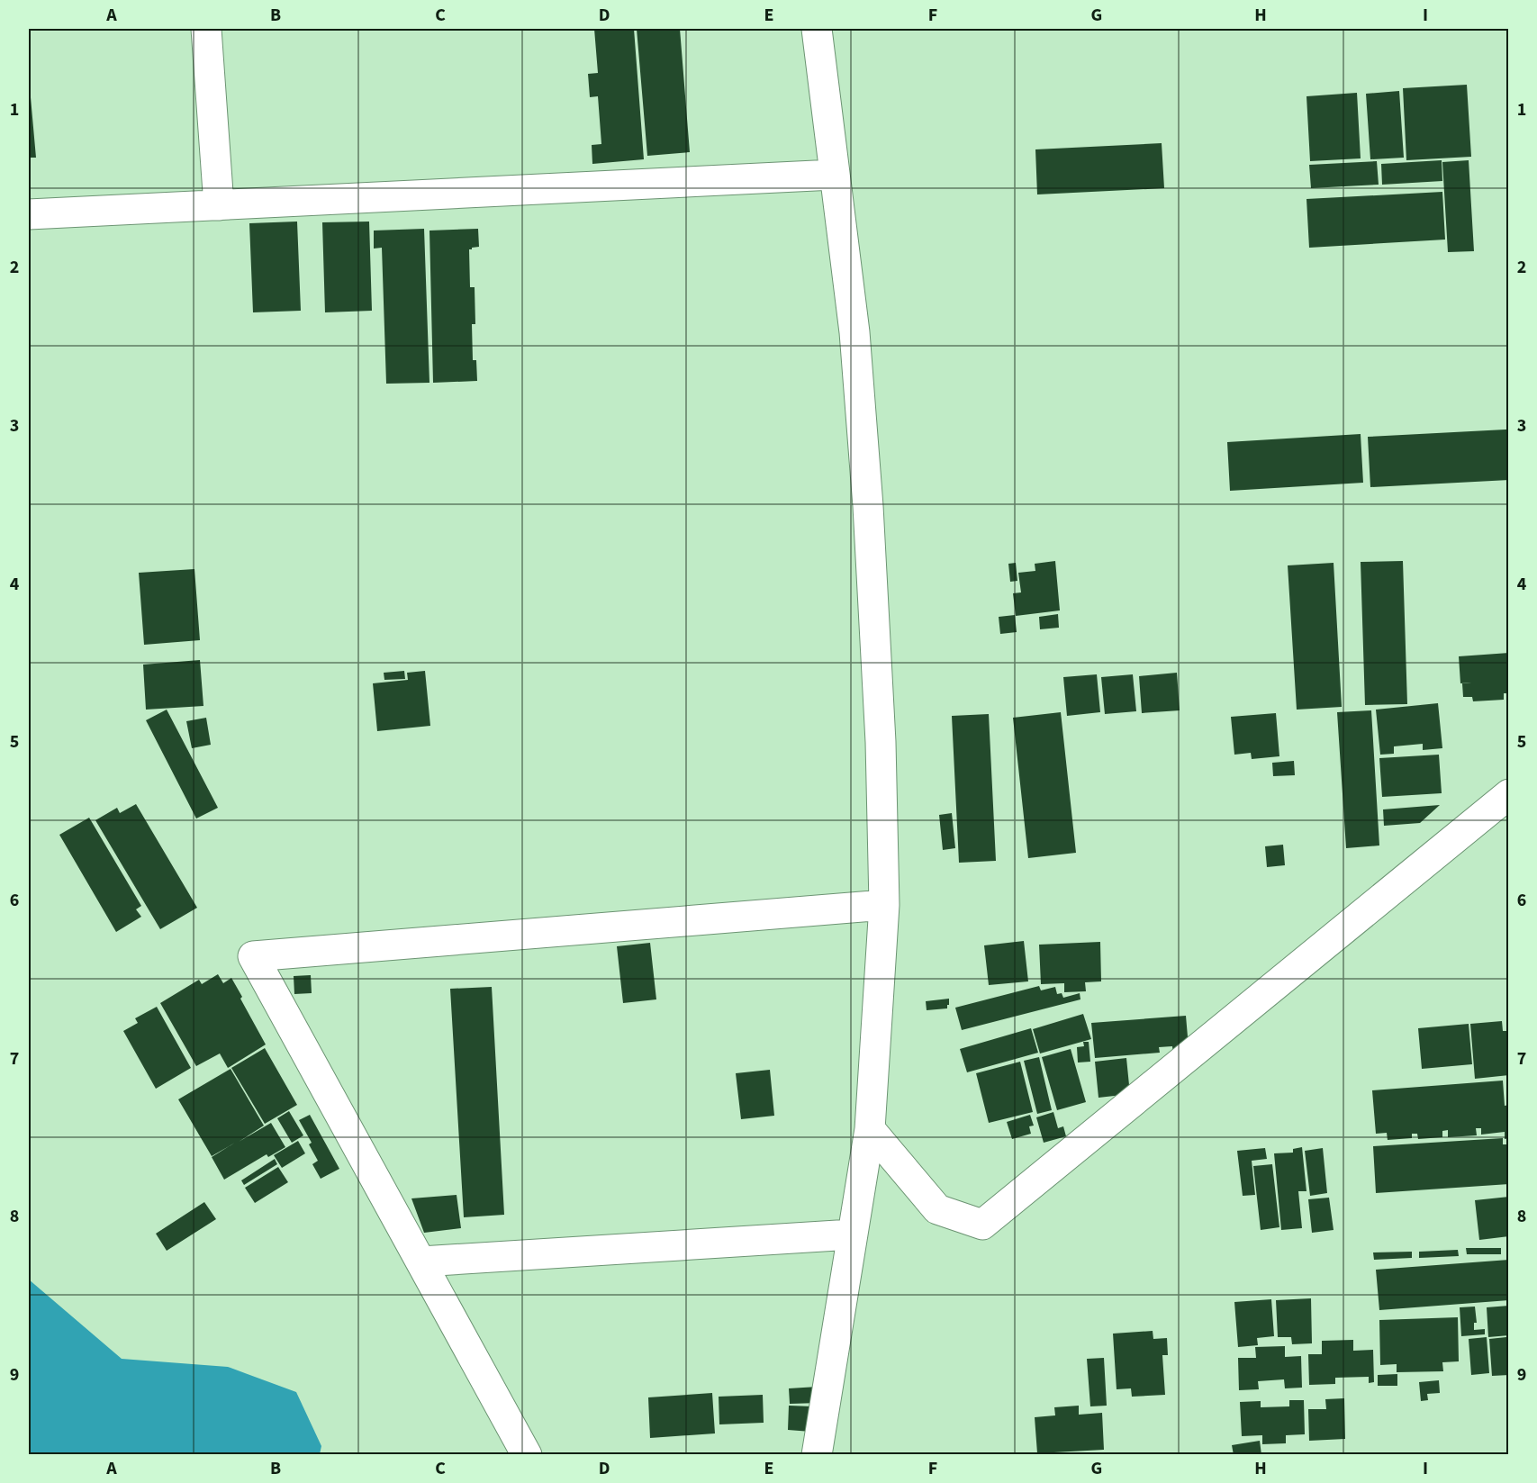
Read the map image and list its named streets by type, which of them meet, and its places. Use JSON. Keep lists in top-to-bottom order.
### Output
{
  "grid": {
    "columns": [
      "A",
      "B",
      "C",
      "D",
      "E",
      "F",
      "G",
      "H",
      "I"
    ],
    "rows": [
      "1",
      "2",
      "3",
      "4",
      "5",
      "6",
      "7",
      "8",
      "9"
    ]
  }
}
